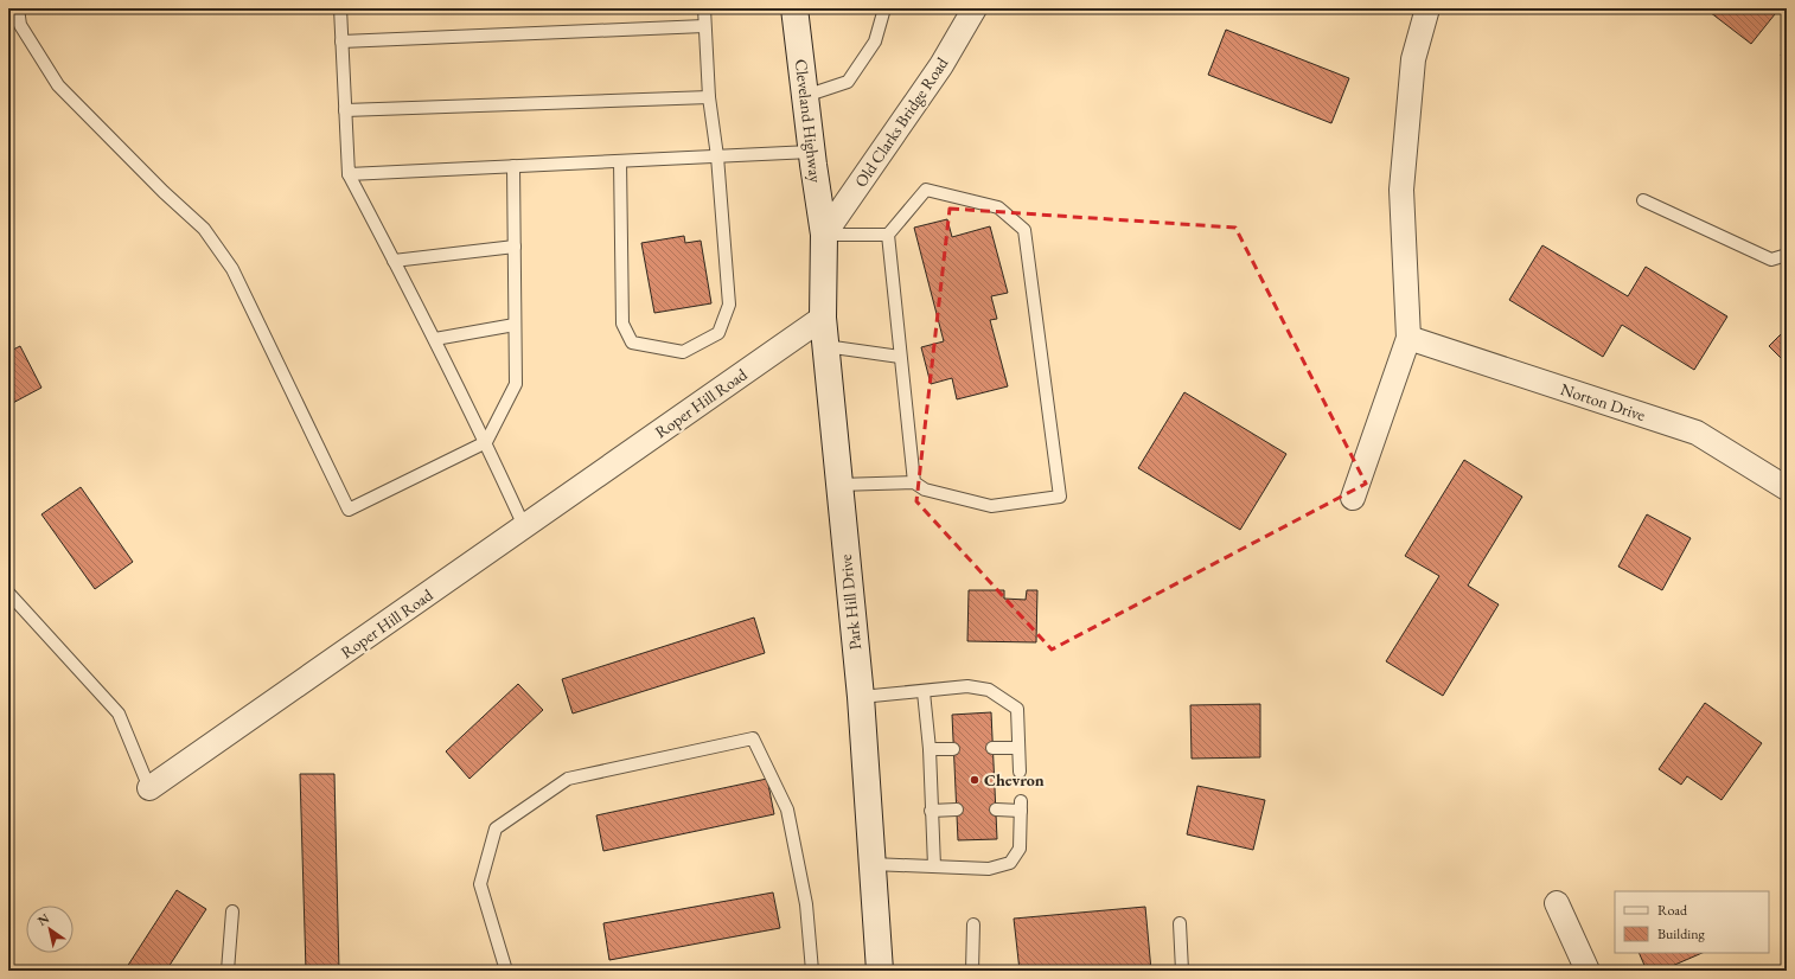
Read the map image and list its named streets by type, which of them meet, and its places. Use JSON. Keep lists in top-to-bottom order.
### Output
{
  "streets": {
    "main road": ["Cleveland Highway", "Park Hill Drive"],
    "street": ["Old Clarks Bridge Road", "Norton Drive", "Roper Hill Road"]
  },
  "crossings": [
    ["Cleveland Highway", "Old Clarks Bridge Road"],
    ["Cleveland Highway", "Park Hill Drive"],
    ["Old Clarks Bridge Road", "Park Hill Drive"],
    ["Roper Hill Road", "Park Hill Drive"]
  ],
  "places": ["Chevron"],
  "legend": ["Road", "Building"],
  "north": "top left"
}
